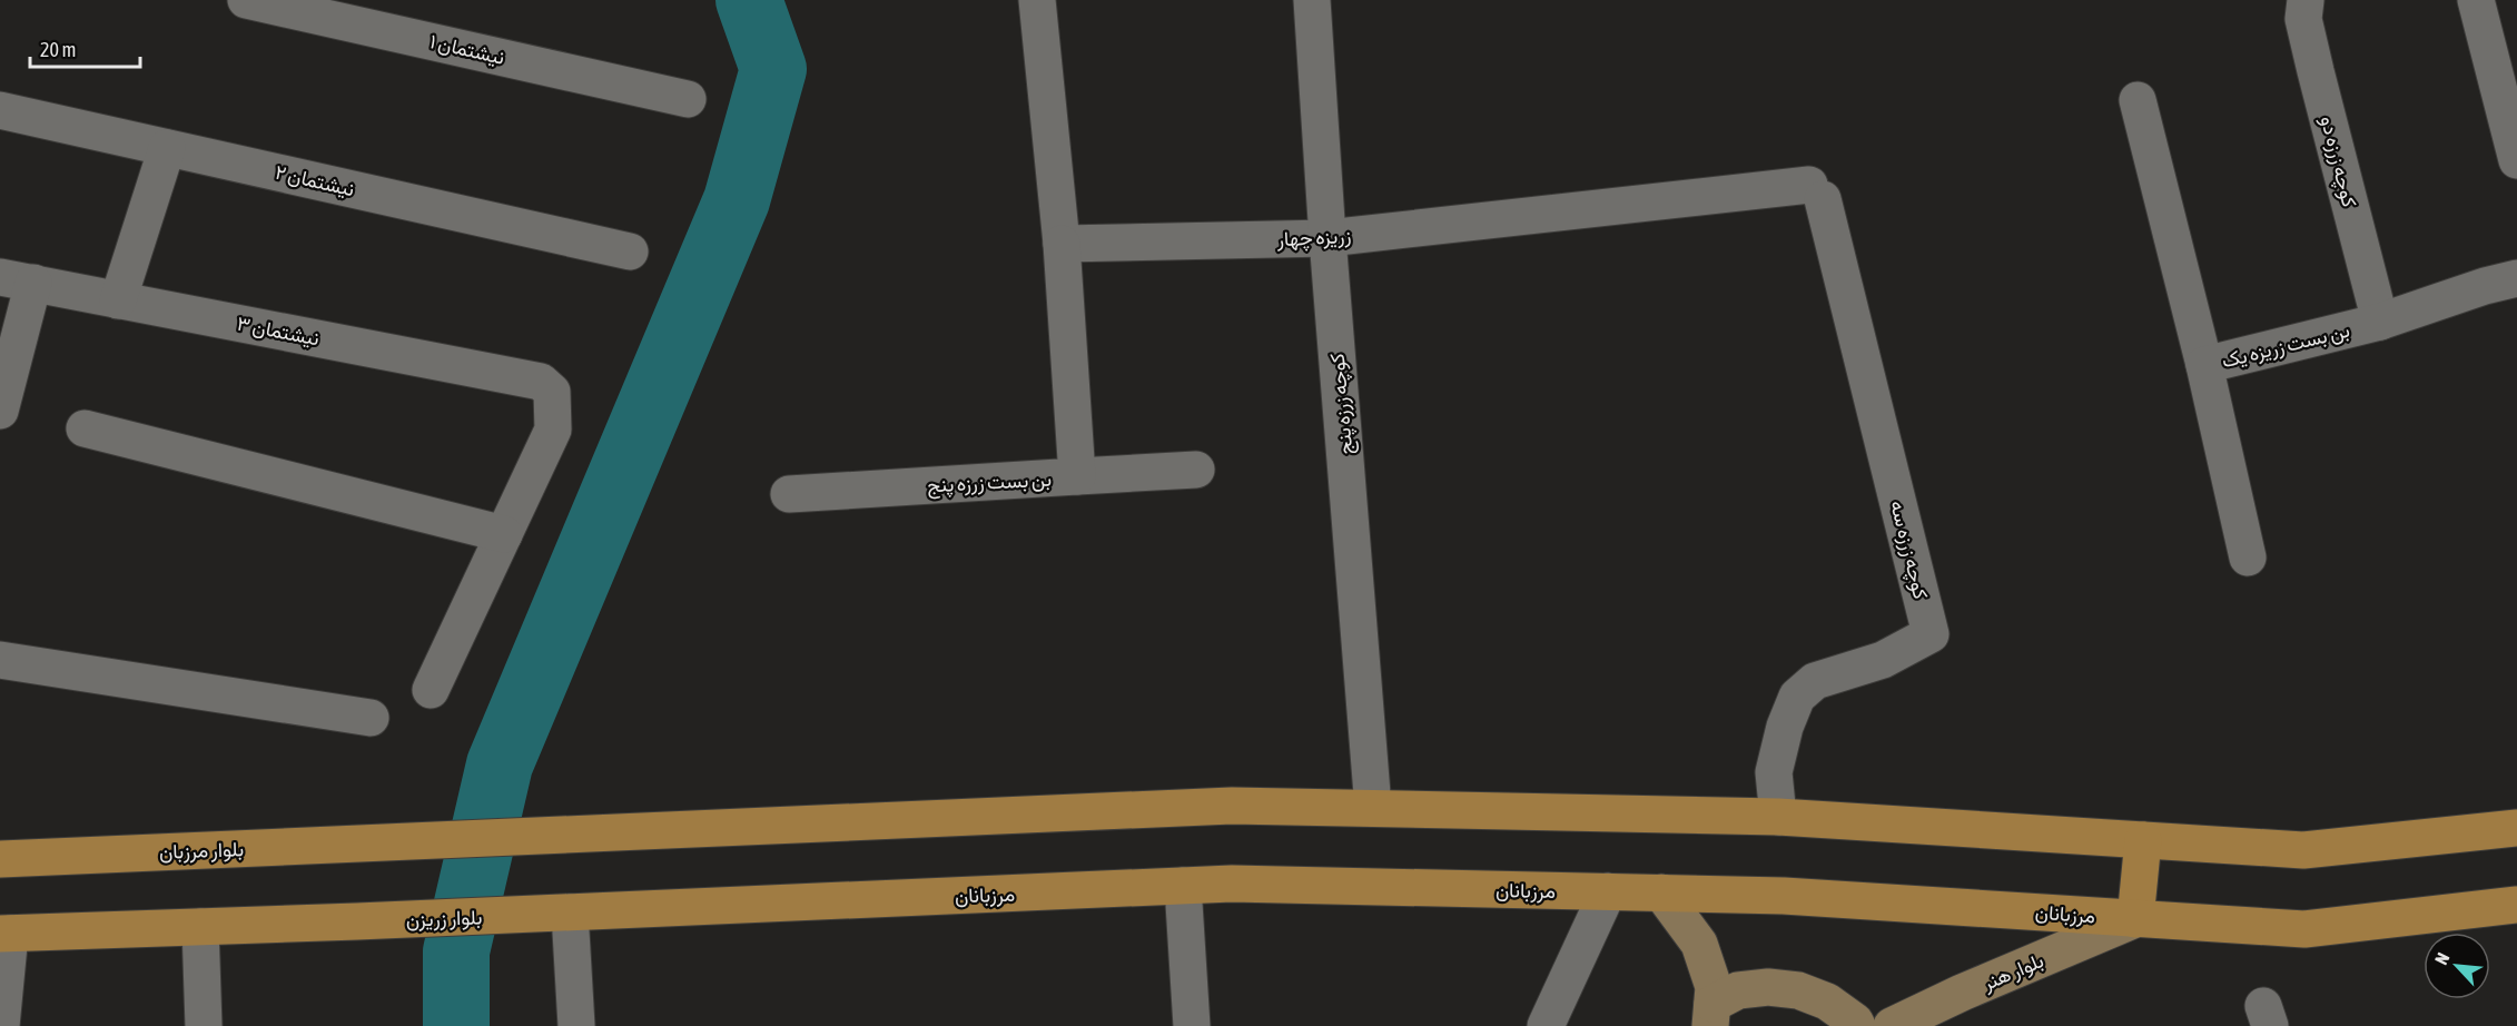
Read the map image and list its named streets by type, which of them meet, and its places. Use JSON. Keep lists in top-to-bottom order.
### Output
{
  "streets": {
    "main road": [
      "بلوار مرزبان",
      "مرزبانان",
      "بلوار زریزن",
      "بلوار هنر"
    ],
    "street": [
      "نيشتمان ۱",
      "کوچه زرزه دو",
      "نيشتمان ۲",
      "زریزه چهار",
      "نيشتمان ۳",
      "بن بست زریزه یک",
      "کوچه زرزه پنج",
      "بن بست زرزه پنج",
      "کوچه زرزه سه"
    ]
  },
  "crossings": [
    ["کوچه زرزه دو", "بن بست زریزه یک"],
    ["زریزه چهار", "کوچه زرزه پنج"],
    ["زریزه چهار", "بن بست زرزه پنج"],
    ["زریزه چهار", "کوچه زرزه سه"],
    ["کوچه زرزه پنج", "بلوار مرزبان"],
    ["مرزبانان", "بلوار زریزن"],
    ["مرزبانان", "بلوار هنر"]
  ],
  "scale_bar": "20 m",
  "north": "top left"
}
